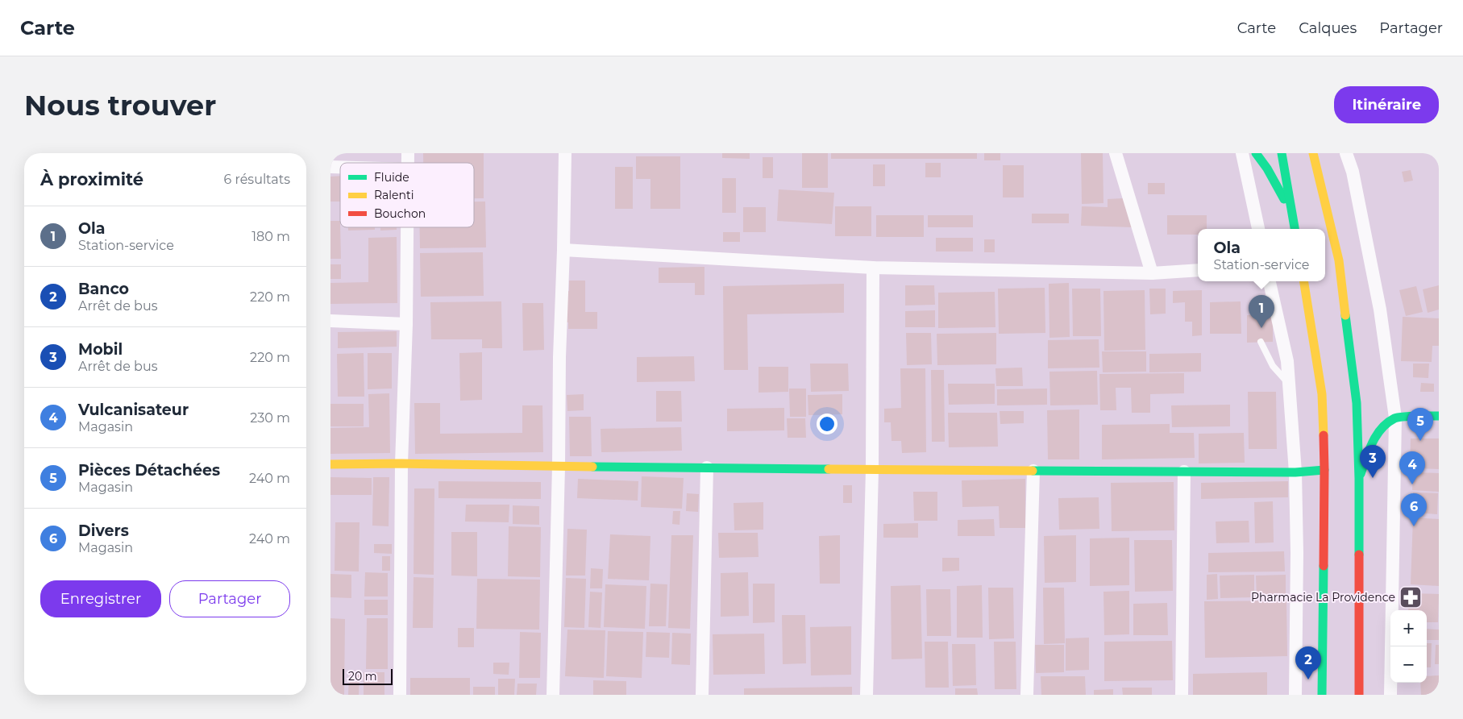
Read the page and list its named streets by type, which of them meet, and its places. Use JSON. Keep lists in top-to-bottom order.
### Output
{
  "places": {
    "pharmacy": ["Pharmacie La Providence"]
  },
  "legend": ["Fluide", "Ralenti", "Bouchon"],
  "scale_bar": "20 m",
  "page": {
    "header": "Carte",
    "nav": ["Carte", "Calques", "Partager"],
    "buttons": [
      "Itinéraire",
      ["Enregistrer", "Partager"]
    ],
    "title": "Nous trouver",
    "heading": ["À proximité", "6 résultats"],
    "list": [
      {
        "mark": "1",
        "name": "Ola",
        "note": "Station-service",
        "value": "180 m"
      },
      {
        "mark": "2",
        "name": "Banco",
        "note": "Arrêt de bus",
        "value": "220 m"
      },
      {
        "mark": "3",
        "name": "Mobil",
        "note": "Arrêt de bus",
        "value": "220 m"
      },
      {
        "mark": "4",
        "name": "Vulcanisateur",
        "note": "Magasin",
        "value": "230 m"
      },
      {
        "mark": "5",
        "name": "Pièces Détachées",
        "note": "Magasin",
        "value": "240 m"
      },
      {
        "mark": "6",
        "name": "Divers",
        "note": "Magasin",
        "value": "240 m"
      }
    ],
    "popup": ["Ola", "Station-service"],
    "pins": [
      "1",
      "5",
      "3",
      "4",
      "6",
      "2"
    ],
    "map_buttons": ["+", "−"],
    "scale": "20 m"
  }
}
